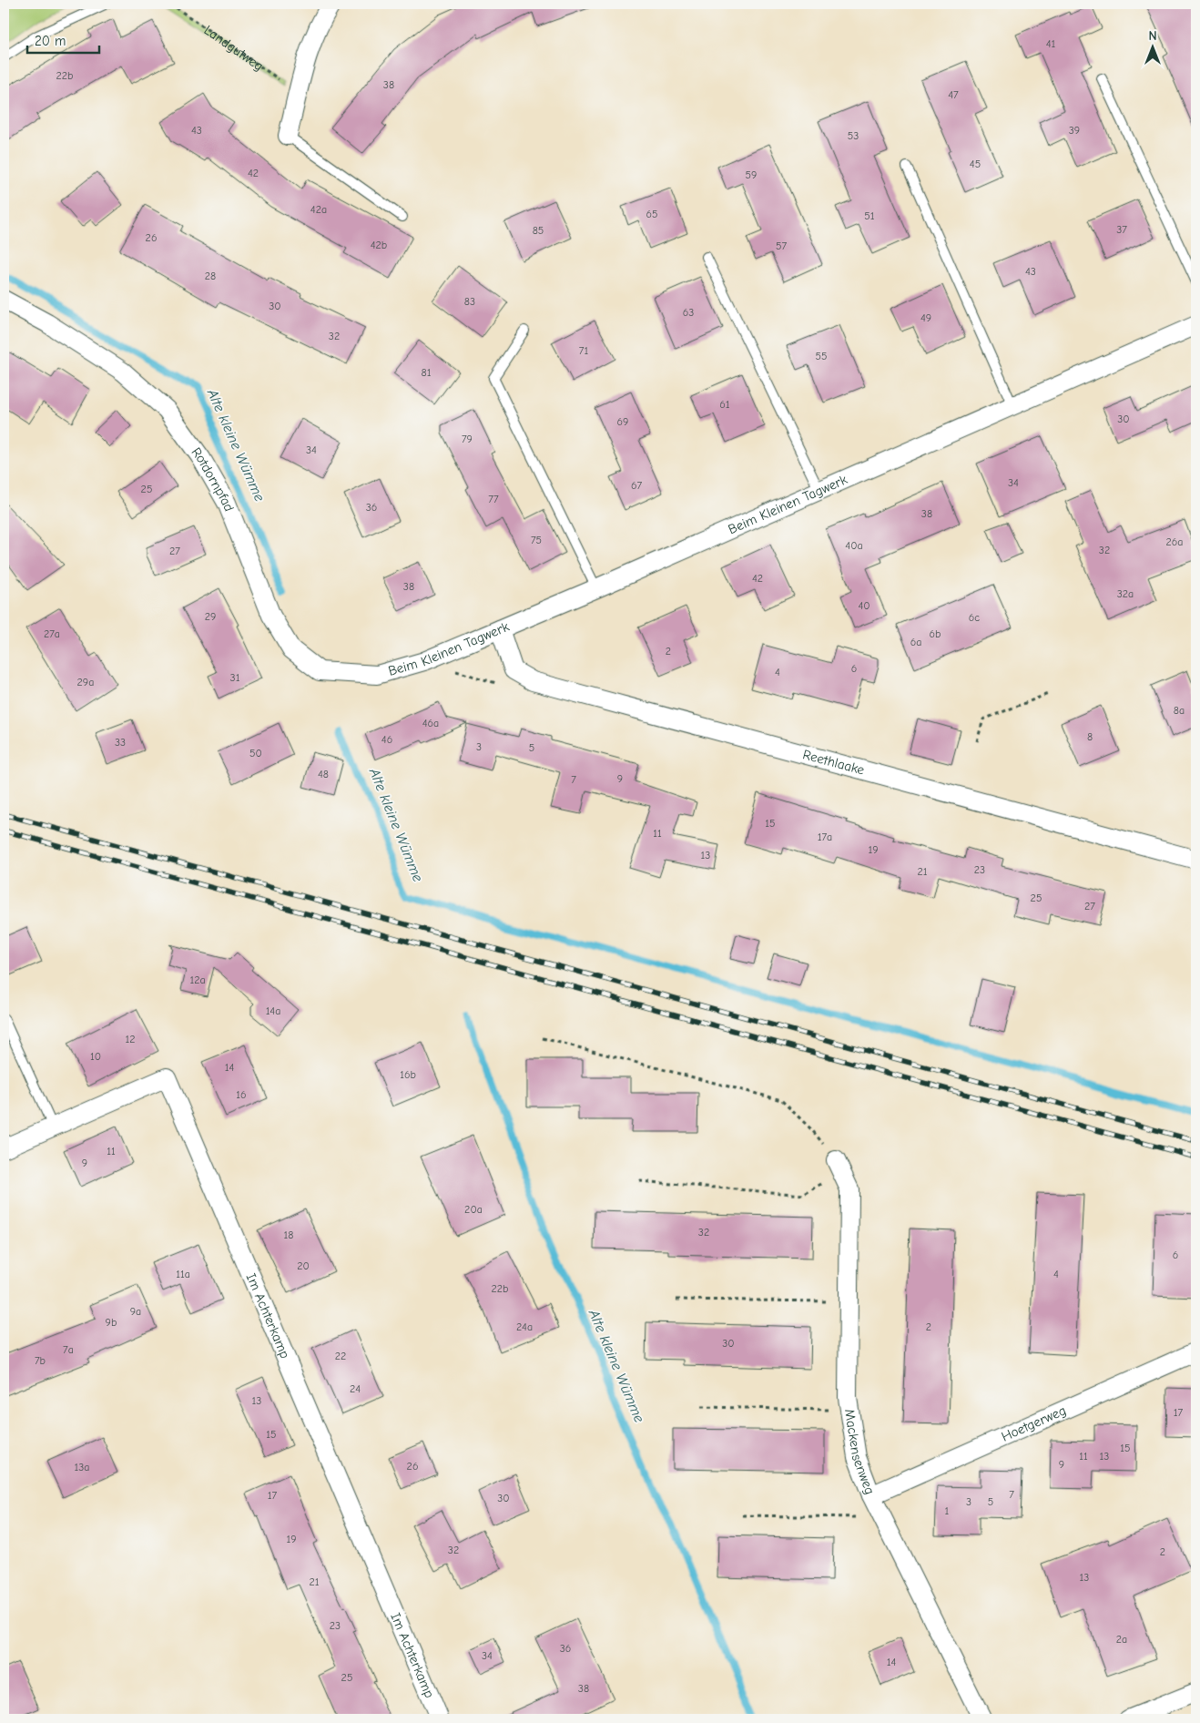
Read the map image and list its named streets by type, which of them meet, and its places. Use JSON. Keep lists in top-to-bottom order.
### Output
{
  "streets": {
    "street": [
      "Rotdornpfad",
      "Beim Kleinen Tagwerk",
      "Reethlaake",
      "Im Achterkamp",
      "Hoetgerweg",
      "Mackensenweg"
    ],
    "path": ["Landgutweg"]
  },
  "crossings": [
    ["Rotdornpfad", "Beim Kleinen Tagwerk"],
    ["Beim Kleinen Tagwerk", "Reethlaake"],
    ["Hoetgerweg", "Mackensenweg"]
  ],
  "water": ["Alte kleine Wümme"],
  "house_numbers": [
    "41",
    "22b",
    "38",
    "47",
    "43",
    "39",
    "53",
    "45",
    "42",
    "59",
    "42a",
    "65",
    "51",
    "37",
    "85",
    "26",
    "42b",
    "57",
    "43",
    "28",
    "83",
    "30",
    "63",
    "49",
    "32",
    "71",
    "55",
    "81",
    "61",
    "30",
    "69",
    "79",
    "34",
    "34",
    "67",
    "25",
    "77",
    "36",
    "38",
    "75",
    "26a",
    "40a",
    "32",
    "27",
    "42",
    "38",
    "32a",
    "40",
    "29",
    "6c",
    "27a",
    "6b",
    "6a",
    "2",
    "6",
    "4",
    "31",
    "29a",
    "8a",
    "46a",
    "8",
    "46",
    "33",
    "3",
    "5",
    "50",
    "48",
    "9",
    "7",
    "15",
    "11",
    "17a",
    "19",
    "13",
    "23",
    "21",
    "25",
    "27",
    "12a",
    "14a",
    "12",
    "10",
    "14",
    "16b",
    "16",
    "11",
    "9",
    "20a",
    "32",
    "18",
    "6",
    "20",
    "11a",
    "4",
    "22b",
    "9a",
    "9b",
    "24a",
    "2",
    "30",
    "7a",
    "22",
    "7b",
    "24",
    "13",
    "17",
    "15",
    "15",
    "11",
    "13",
    "9",
    "26",
    "13a",
    "7",
    "17",
    "30",
    "3",
    "5",
    "1",
    "19",
    "32",
    "2",
    "13",
    "21",
    "23",
    "2a",
    "36",
    "34",
    "14",
    "25",
    "38"
  ],
  "scale_bar": "20 m",
  "north": "top"
}
